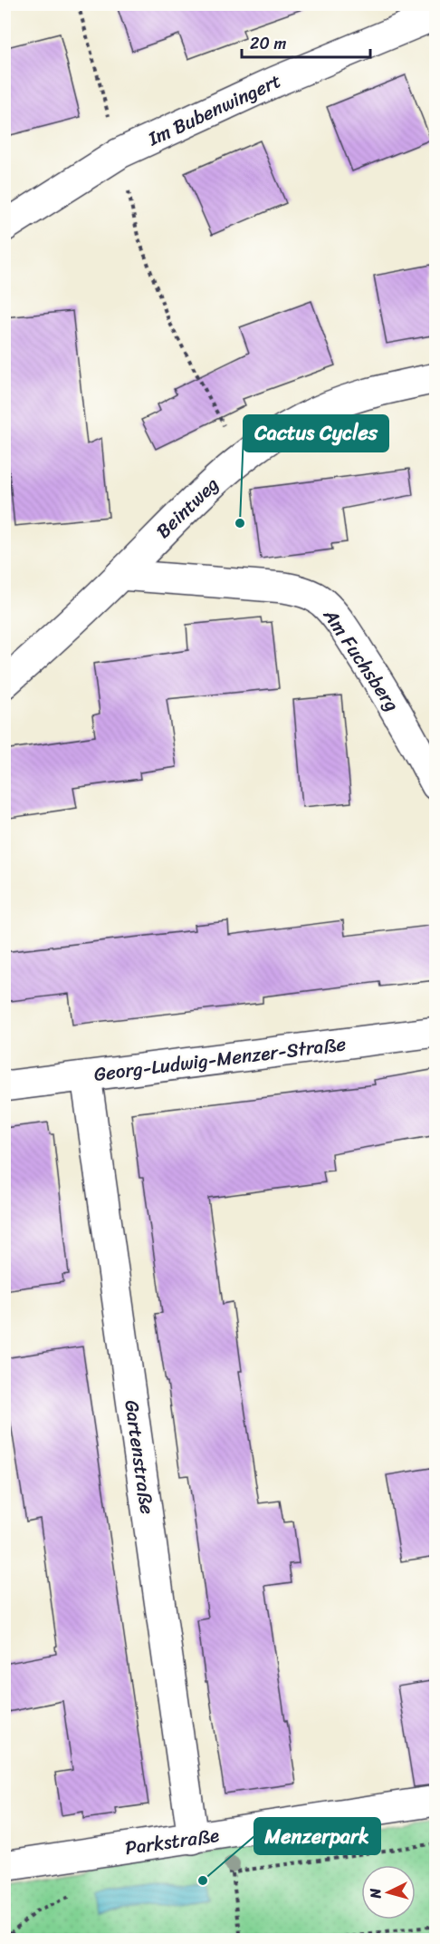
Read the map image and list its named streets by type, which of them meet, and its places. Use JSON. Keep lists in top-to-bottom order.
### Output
{
  "streets": {
    "street": [
      "Im Bubenwingert",
      "Beintweg",
      "Am Fuchsberg",
      "Georg-Ludwig-Menzer-Straße",
      "Gartenstraße",
      "Parkstraße"
    ]
  },
  "crossings": [
    ["Beintweg", "Am Fuchsberg"],
    ["Georg-Ludwig-Menzer-Straße", "Gartenstraße"],
    ["Gartenstraße", "Parkstraße"]
  ],
  "places": ["Cactus Cycles", "Menzerpark"],
  "scale_bar": "20 m",
  "north": "left"
}
